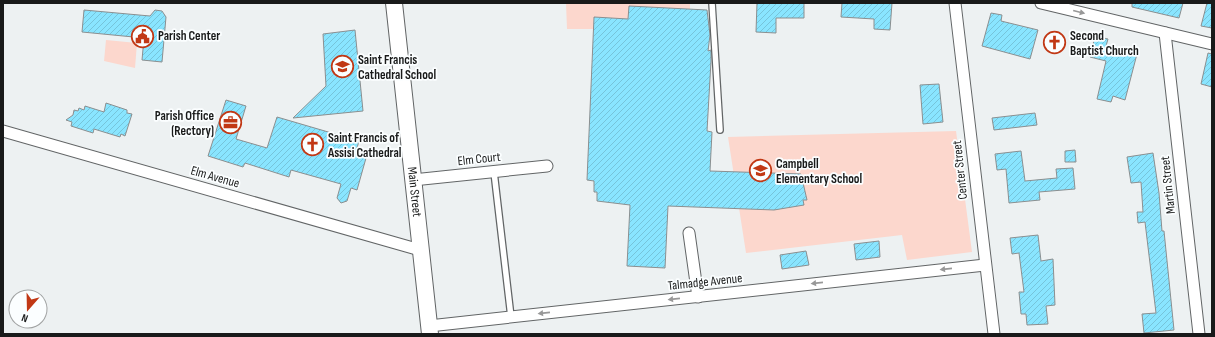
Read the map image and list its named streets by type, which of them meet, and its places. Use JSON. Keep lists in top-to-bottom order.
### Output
{
  "streets": {
    "street": [
      "Elm Court",
      "Center Street",
      "Elm Avenue",
      "Martin Street",
      "Main Street",
      "Talmadge Avenue"
    ]
  },
  "crossings": [
    ["Elm Court", "Main Street"],
    ["Center Street", "Talmadge Avenue"],
    ["Elm Avenue", "Main Street"],
    ["Main Street", "Talmadge Avenue"]
  ],
  "one_way": ["Talmadge Avenue"],
  "places": {
    "public building": ["Parish Center"],
    "church": ["Second Baptist Church", "Saint Francis of Assisi Cathedral"],
    "school or university": ["Saint Francis Cathedral School", "Campbell Elementary School"],
    "office": ["Parish Office (Rectory)"]
  },
  "north": "bottom"
}
